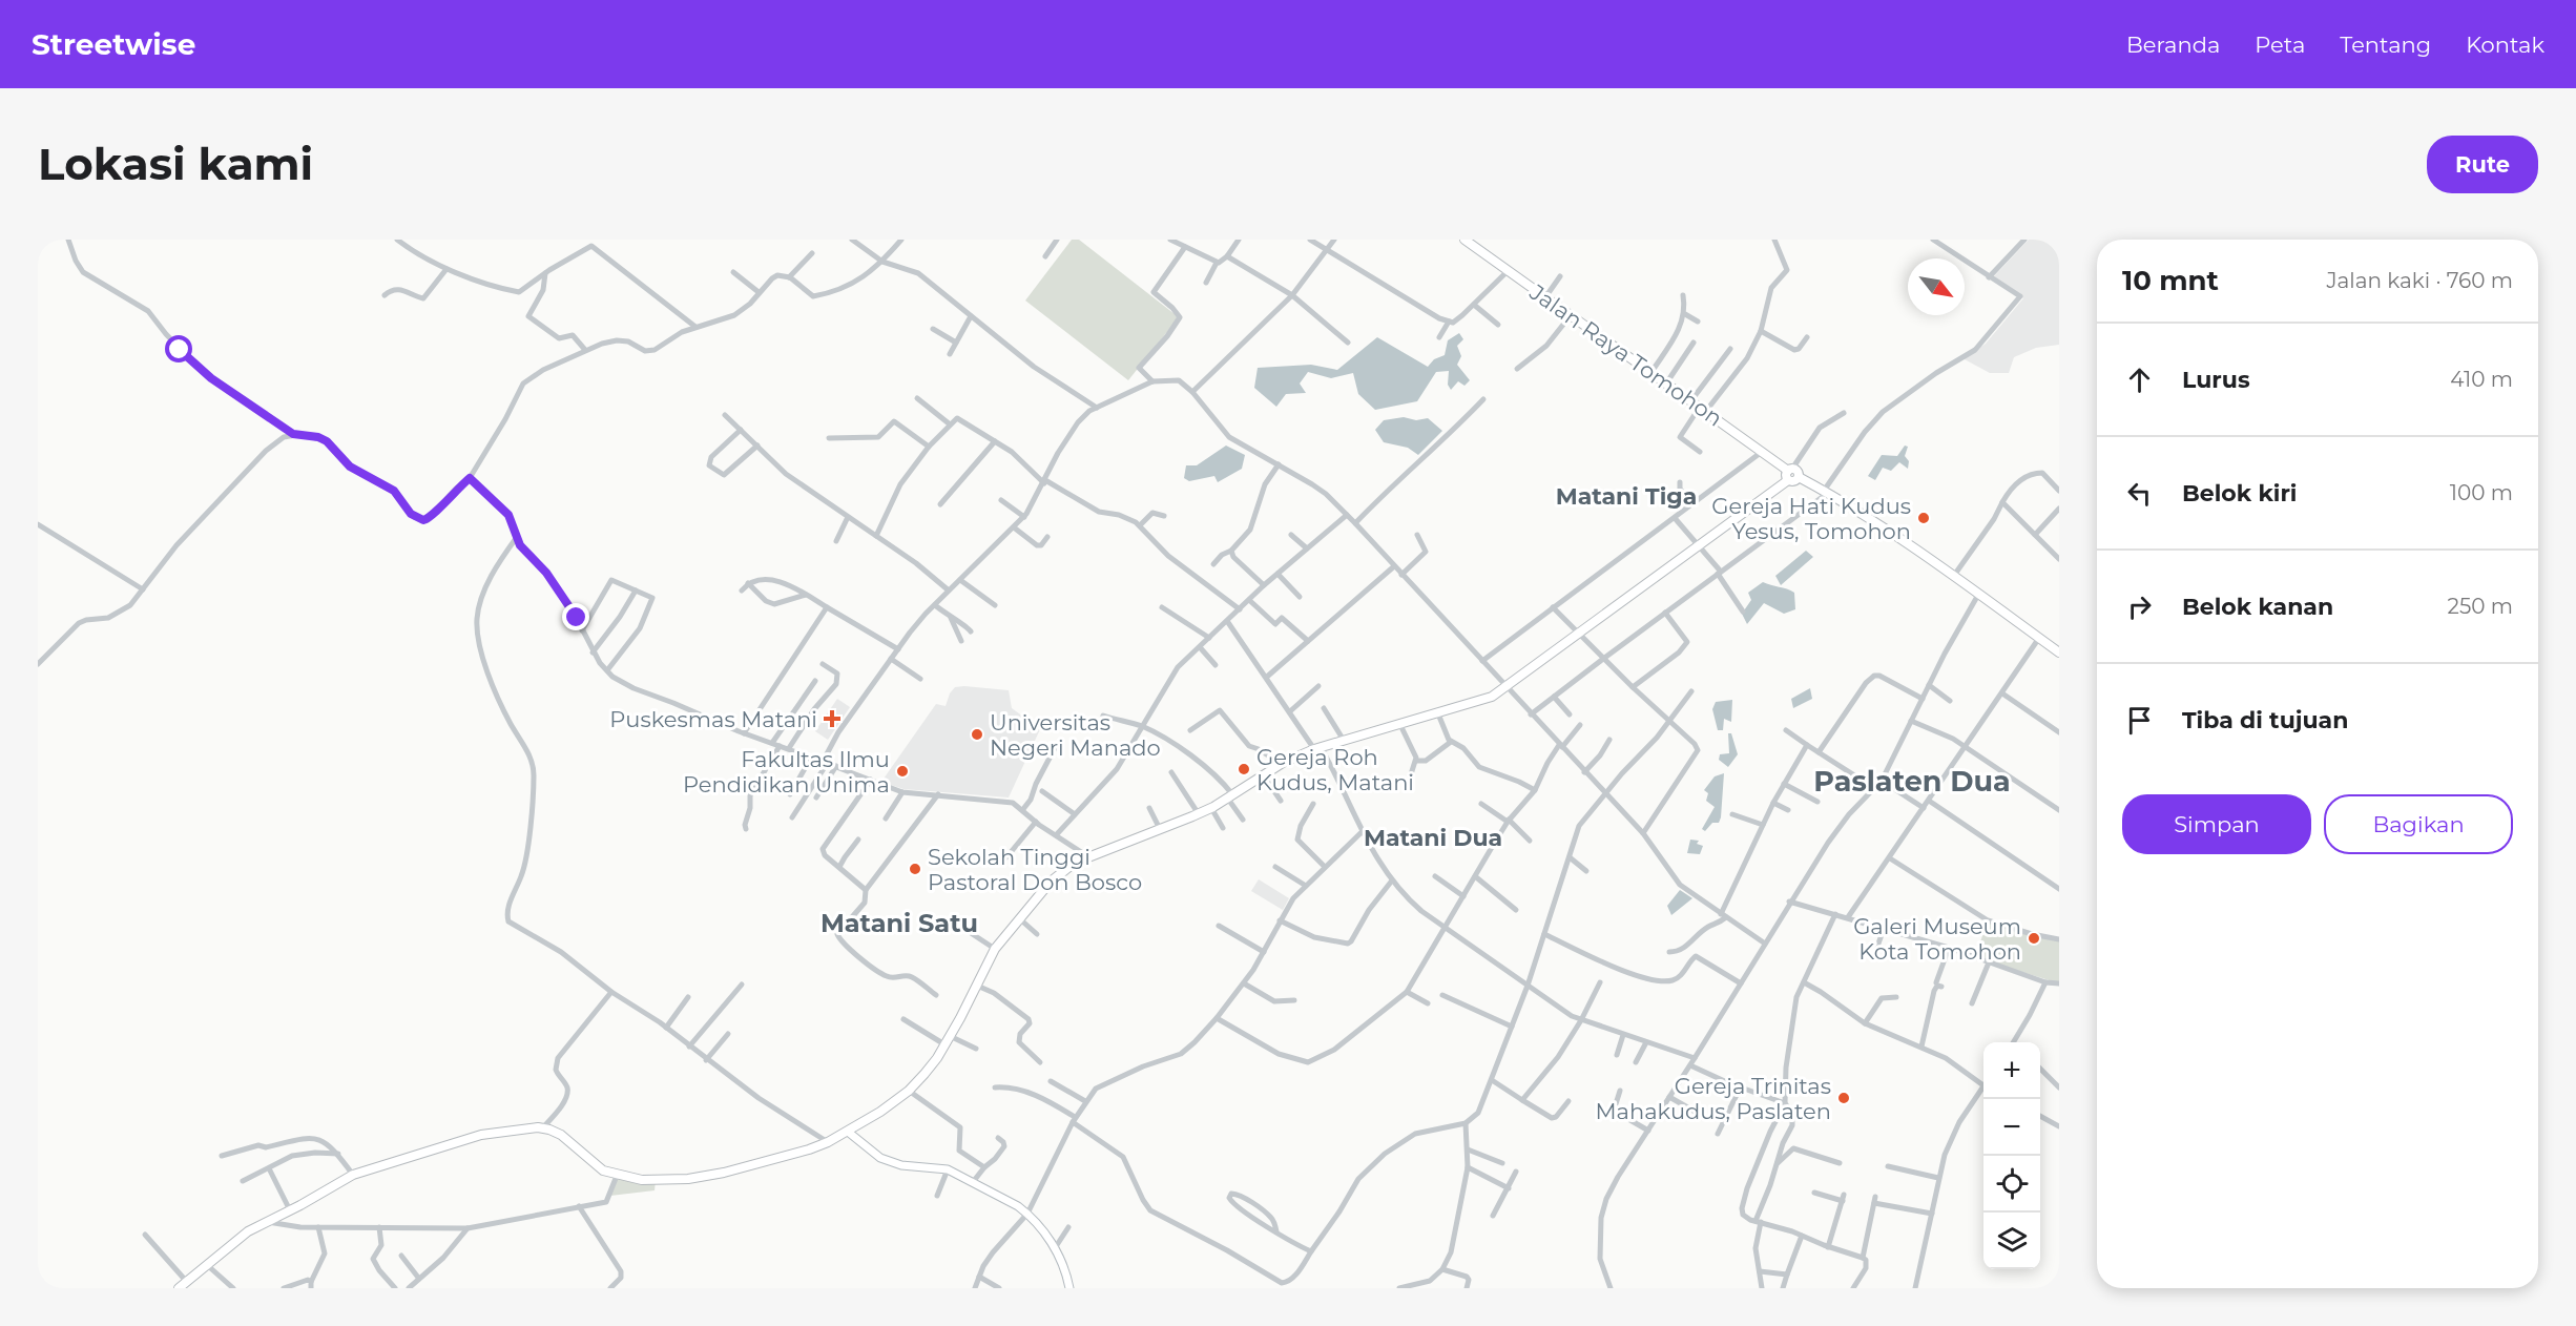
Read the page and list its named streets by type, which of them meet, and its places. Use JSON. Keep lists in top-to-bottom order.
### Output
{
  "streets": {
    "highway": ["Jalan Raya Tomohon"]
  },
  "districts": [
    "Matani Tiga",
    "Paslaten Dua",
    "Matani Dua",
    "Matani Satu"
  ],
  "places": {
    "other": [
      "Gereja Hati Kudus Yesus, Tomohon",
      "Universitas Negeri Manado",
      "Gereja Roh Kudus, Matani",
      "Fakultas Ilmu Pendidikan Unima",
      "Sekolah Tinggi Pastoral Don Bosco",
      "Galeri Museum Kota Tomohon",
      "Gereja Trinitas Mahakudus, Paslaten"
    ],
    "health": ["Puskesmas Matani"]
  },
  "north": "bottom right",
  "page": {
    "header": "Streetwise",
    "nav": [
      "Beranda",
      "Peta",
      "Tentang",
      "Kontak"
    ],
    "buttons": [
      "Rute",
      ["Simpan", "Bagikan"]
    ],
    "title": "Lokasi kami",
    "heading": ["10 mnt", "Jalan kaki · 760 m"],
    "list": [
      ["Lurus", "410 m"],
      ["Belok kiri", "100 m"],
      ["Belok kanan", "250 m"],
      "Tiba di tujuan"
    ],
    "map_buttons": ["+", "−"]
  }
}
